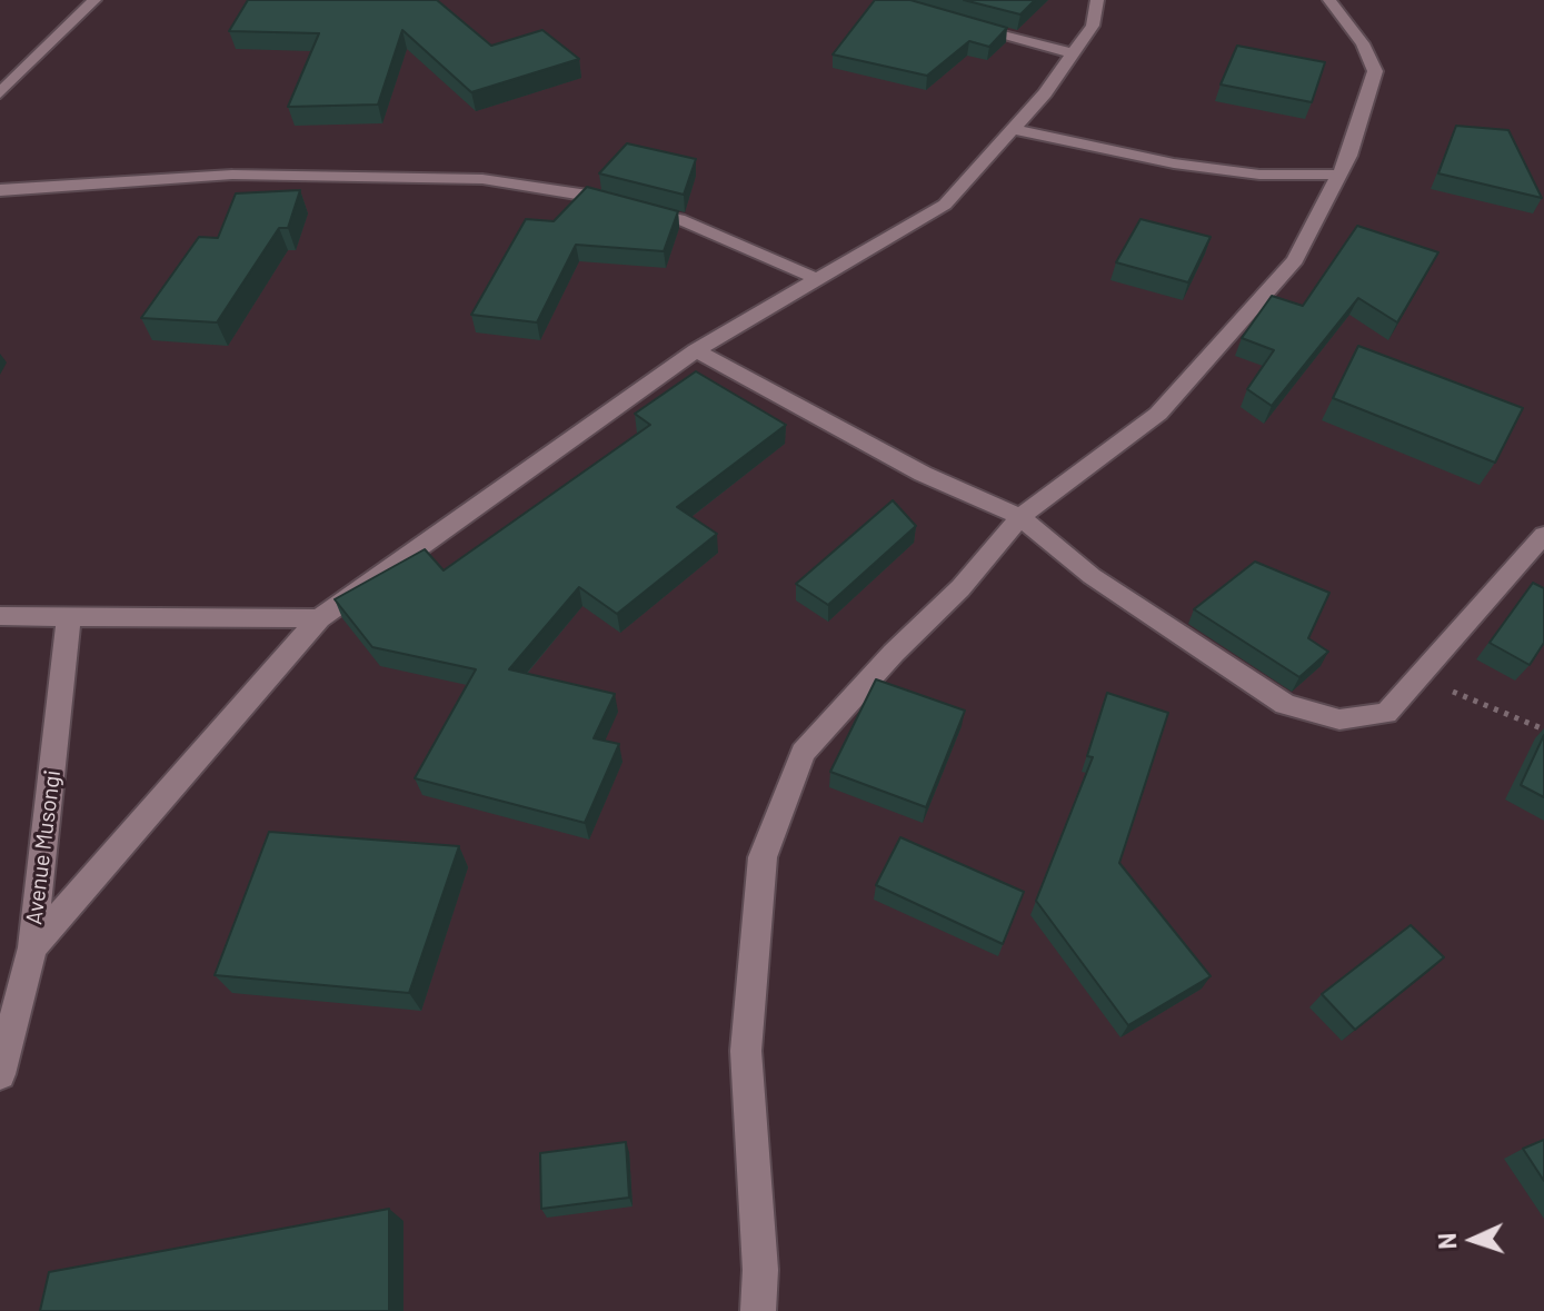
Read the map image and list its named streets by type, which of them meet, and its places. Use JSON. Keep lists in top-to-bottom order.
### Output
{
  "streets": {
    "street": ["Avenue Musongi"]
  },
  "north": "left"
}
